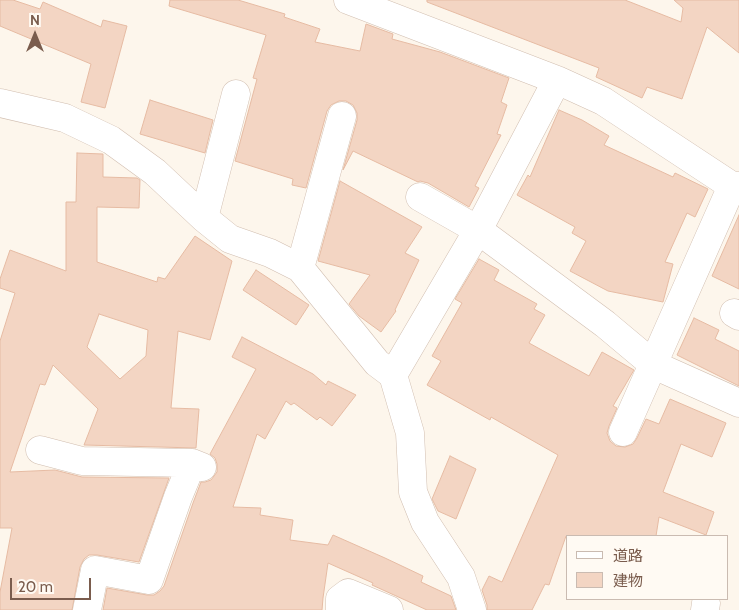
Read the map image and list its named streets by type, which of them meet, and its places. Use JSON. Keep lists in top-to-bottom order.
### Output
{
  "legend": ["道路", "建物"],
  "scale_bar": "20 m",
  "north": "top"
}
